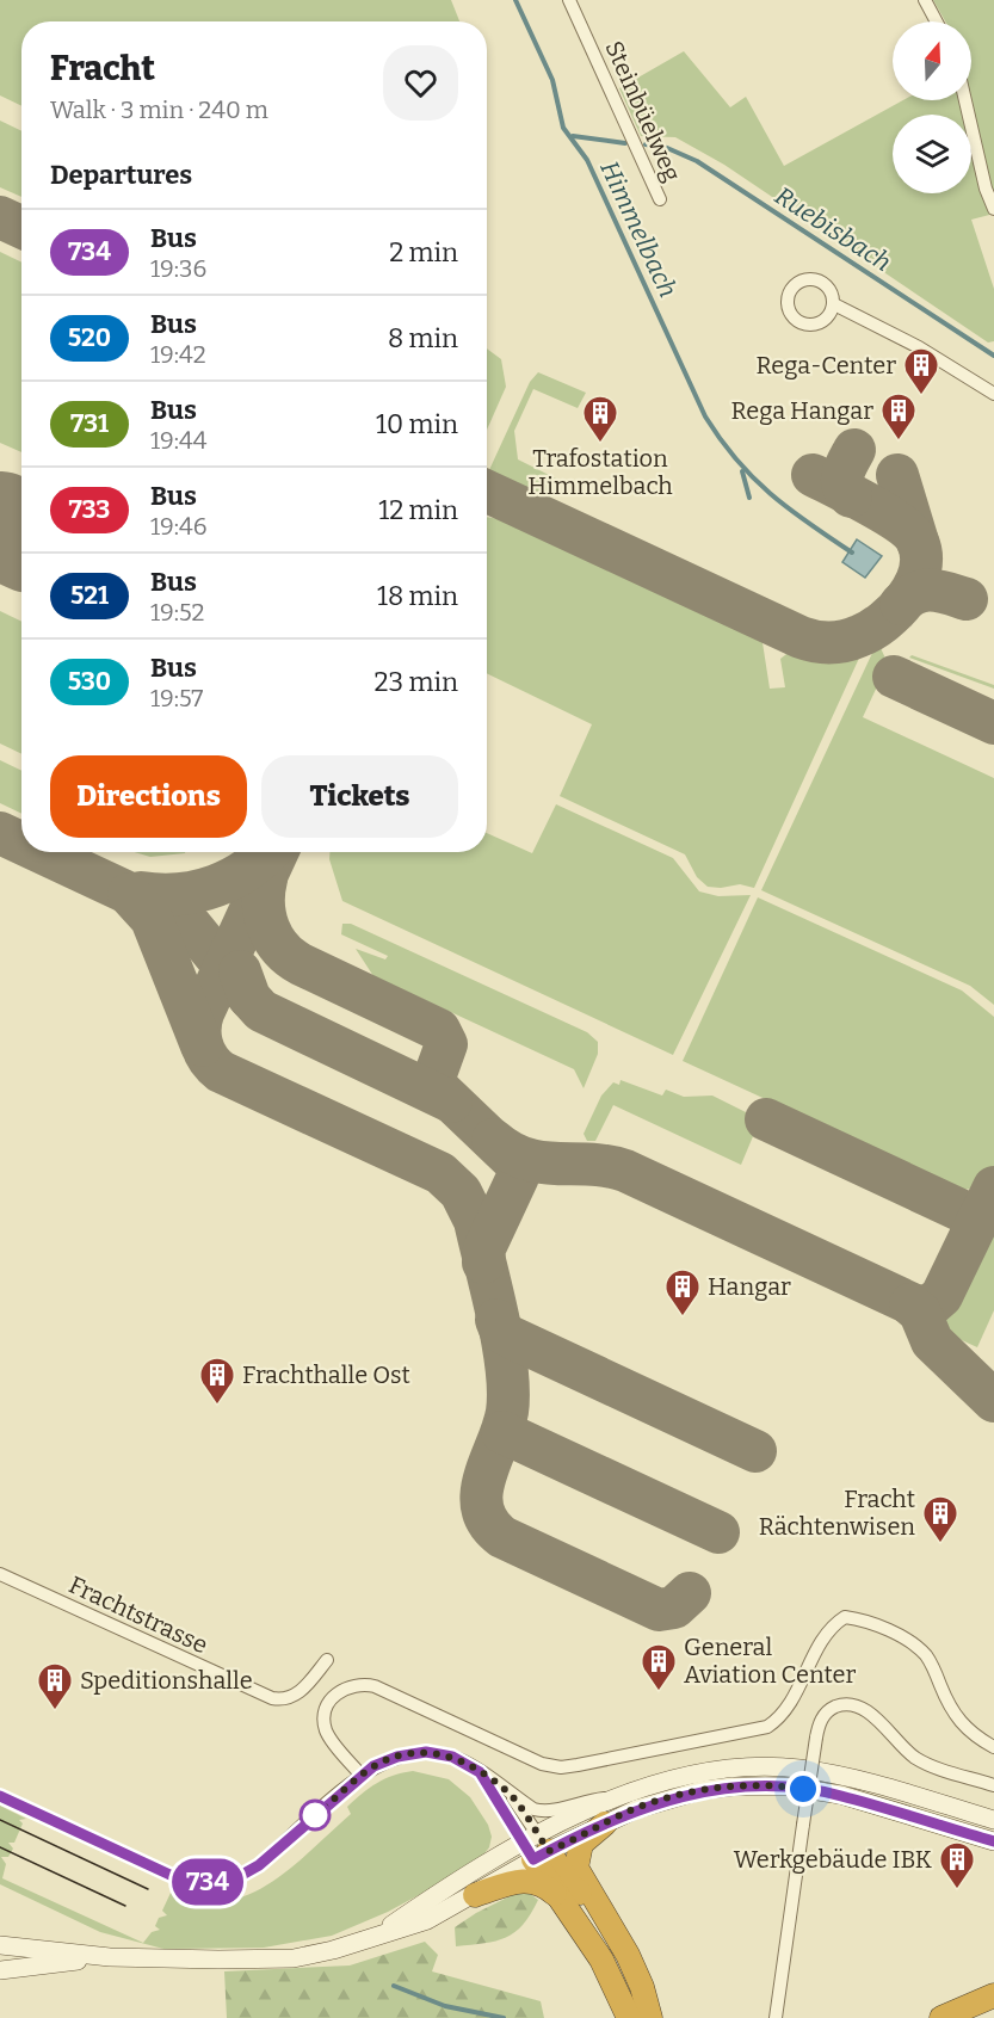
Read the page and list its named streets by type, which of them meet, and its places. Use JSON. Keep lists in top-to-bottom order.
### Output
{
  "streets": {
    "street": ["Steinbüelweg", "Frachtstrasse"]
  },
  "water": ["Himmelbach", "Ruebisbach"],
  "places": {
    "building": [
      "Rega-Center",
      "Rega Hangar",
      "Trafostation Himmelbach",
      "Hangar",
      "Frachthalle Ost",
      "Fracht Rächtenwisen",
      "General Aviation Center",
      "Speditionshalle",
      "Werkgebäude IBK"
    ]
  },
  "lines": ["bus line 734"],
  "north": "top",
  "page": {
    "on_map": "734",
    "heading": [
      ["Fracht", "Walk · 3 min · 240 m"],
      "Departures"
    ],
    "list": [
      {
        "mark": "734",
        "name": "Bus",
        "note": "19:36",
        "value": "2 min"
      },
      {
        "mark": "520",
        "name": "Bus",
        "note": "19:42",
        "value": "8 min"
      },
      {
        "mark": "731",
        "name": "Bus",
        "note": "19:44",
        "value": "10 min"
      },
      {
        "mark": "733",
        "name": "Bus",
        "note": "19:46",
        "value": "12 min"
      },
      {
        "mark": "521",
        "name": "Bus",
        "note": "19:52",
        "value": "18 min"
      },
      {
        "mark": "530",
        "name": "Bus",
        "note": "19:57",
        "value": "23 min"
      }
    ],
    "buttons": ["Directions", "Tickets"]
  }
}
